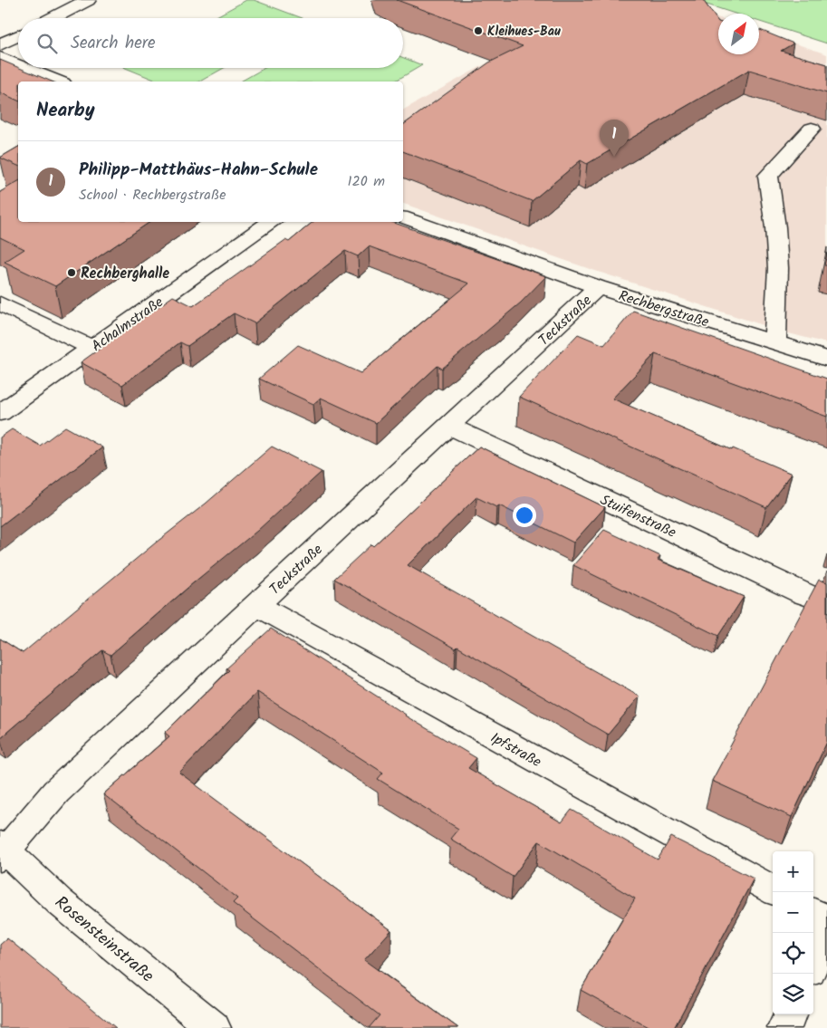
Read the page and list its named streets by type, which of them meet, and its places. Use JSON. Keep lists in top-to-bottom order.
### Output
{
  "streets": {
    "street": [
      "Rechbergstraße",
      "Teckstraße",
      "Achalmstraße",
      "Stuifenstraße",
      "Ipfstraße",
      "Rosensteinstraße"
    ]
  },
  "crossings": [
    ["Rechbergstraße", "Teckstraße"],
    ["Teckstraße", "Stuifenstraße"],
    ["Teckstraße", "Ipfstraße"],
    ["Teckstraße", "Rosensteinstraße"]
  ],
  "places": ["Kleihues-Bau", "Rechberghalle"],
  "north": "top right",
  "page": {
    "search": "Search here",
    "heading": "Nearby",
    "pins": "1",
    "list": [
      {
        "mark": "1",
        "name": "Philipp-Matthäus-Hahn-Schule",
        "note": "School · Rechbergstraße",
        "value": "120 m"
      }
    ],
    "map_buttons": ["+", "−"]
  }
}
